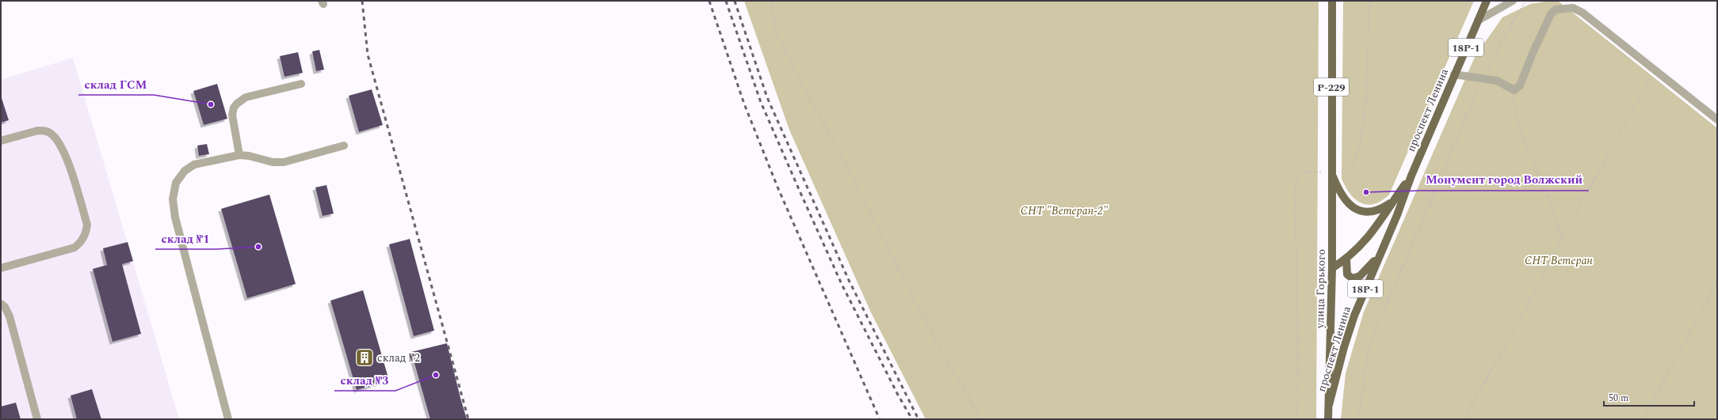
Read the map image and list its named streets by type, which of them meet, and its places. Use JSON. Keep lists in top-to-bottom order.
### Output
{
  "streets": {
    "main road": [
      "18Р-1",
      "Р-229",
      "проспект Ленина",
      "улица Горького"
    ]
  },
  "crossings": [
    ["Р-229", "проспект Ленина"],
    ["Р-229", "улица Горького"],
    ["проспект Ленина", "улица Горького"]
  ],
  "parks": ["СНТ \"Ветеран-2\"", "СНТ Ветеран"],
  "places": {
    "other": [
      "склад ГСМ",
      "Монумент город Волжский",
      "склад №1",
      "склад №3"
    ],
    "building": ["склад №2"]
  },
  "scale_bar": "50 m"
}
